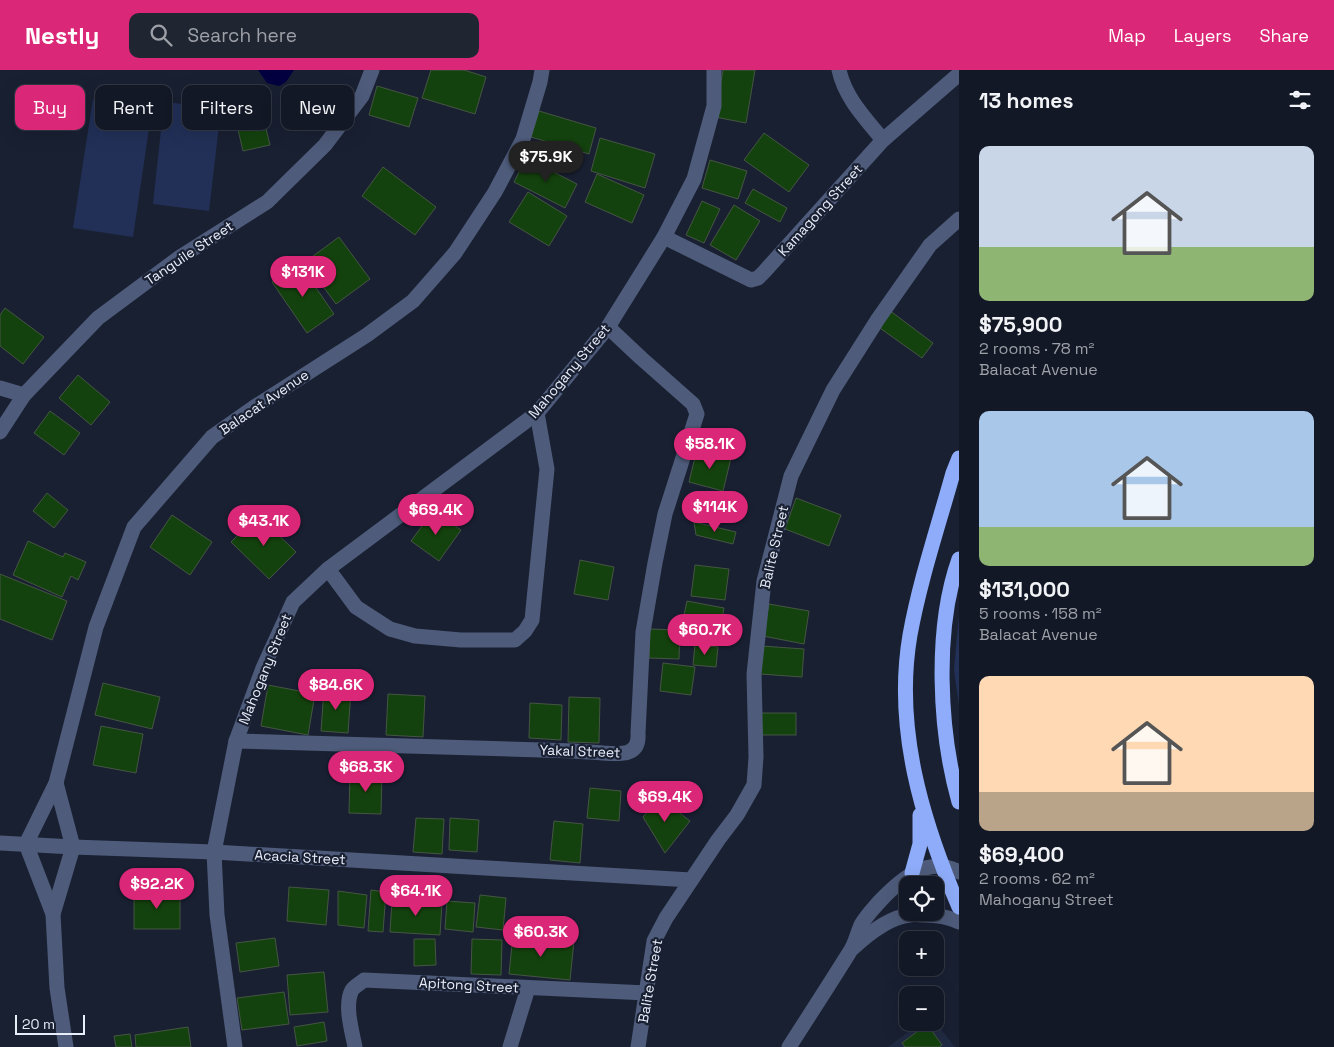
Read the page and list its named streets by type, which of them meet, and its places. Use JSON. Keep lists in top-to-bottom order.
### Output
{
  "streets": {
    "street": [
      "Kamagong Street",
      "Tanguile Street",
      "Mahogany Street",
      "Balacat Avenue",
      "Balite Street",
      "Yakal Street",
      "Acacia Street",
      "Apitong Street"
    ]
  },
  "crossings": [
    ["Kamagong Street", "Mahogany Street"],
    ["Mahogany Street", "Yakal Street"],
    ["Mahogany Street", "Acacia Street"],
    ["Balacat Avenue", "Acacia Street"],
    ["Balite Street", "Acacia Street"],
    ["Balite Street", "Apitong Street"]
  ],
  "scale_bar": "20 m",
  "page": {
    "header": "Nestly",
    "search": "Search here",
    "nav": ["Map", "Layers", "Share"],
    "heading": "13 homes",
    "chip": [
      "Buy",
      "Rent",
      "Filters",
      "New"
    ],
    "list": [
      {
        "name": "$75,900",
        "note": "2 rooms · 78 m² · Balacat Avenue"
      },
      {
        "name": "$131,000",
        "note": "5 rooms · 158 m² · Balacat Avenue"
      },
      {
        "name": "$69,400",
        "note": "2 rooms · 62 m² · Mahogany Street"
      }
    ],
    "price": [
      "$75.9K",
      "$131K",
      "$58.1K",
      "$114K",
      "$69.4K",
      "$43.1K",
      "$60.7K",
      "$84.6K",
      "$68.3K",
      "$69.4K",
      "$92.2K",
      "$64.1K",
      "$60.3K"
    ],
    "map_buttons": ["+", "−"],
    "scale": "20 m"
  }
}
